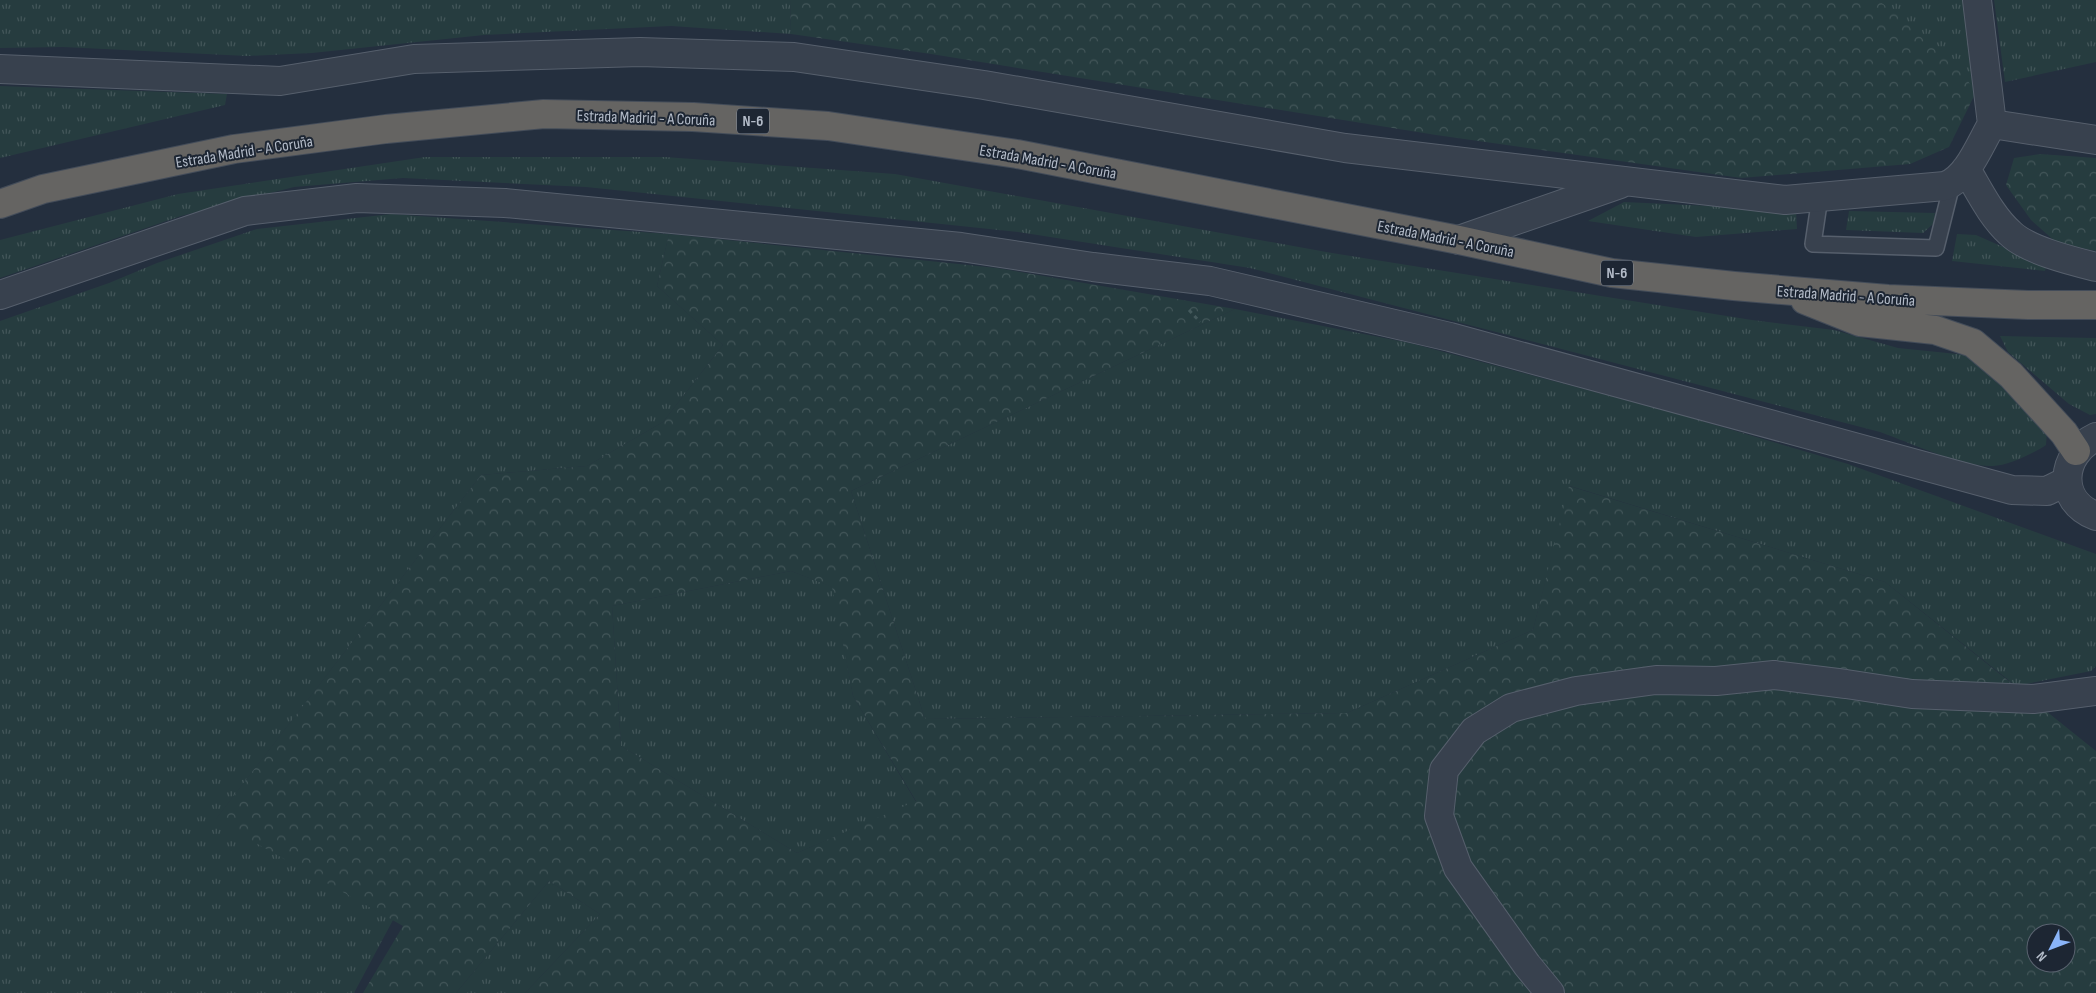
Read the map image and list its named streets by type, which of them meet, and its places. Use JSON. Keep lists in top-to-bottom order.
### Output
{
  "streets": {
    "highway": ["Estrada Madrid - A Coruña", "N-6"]
  },
  "north": "bottom left"
}
